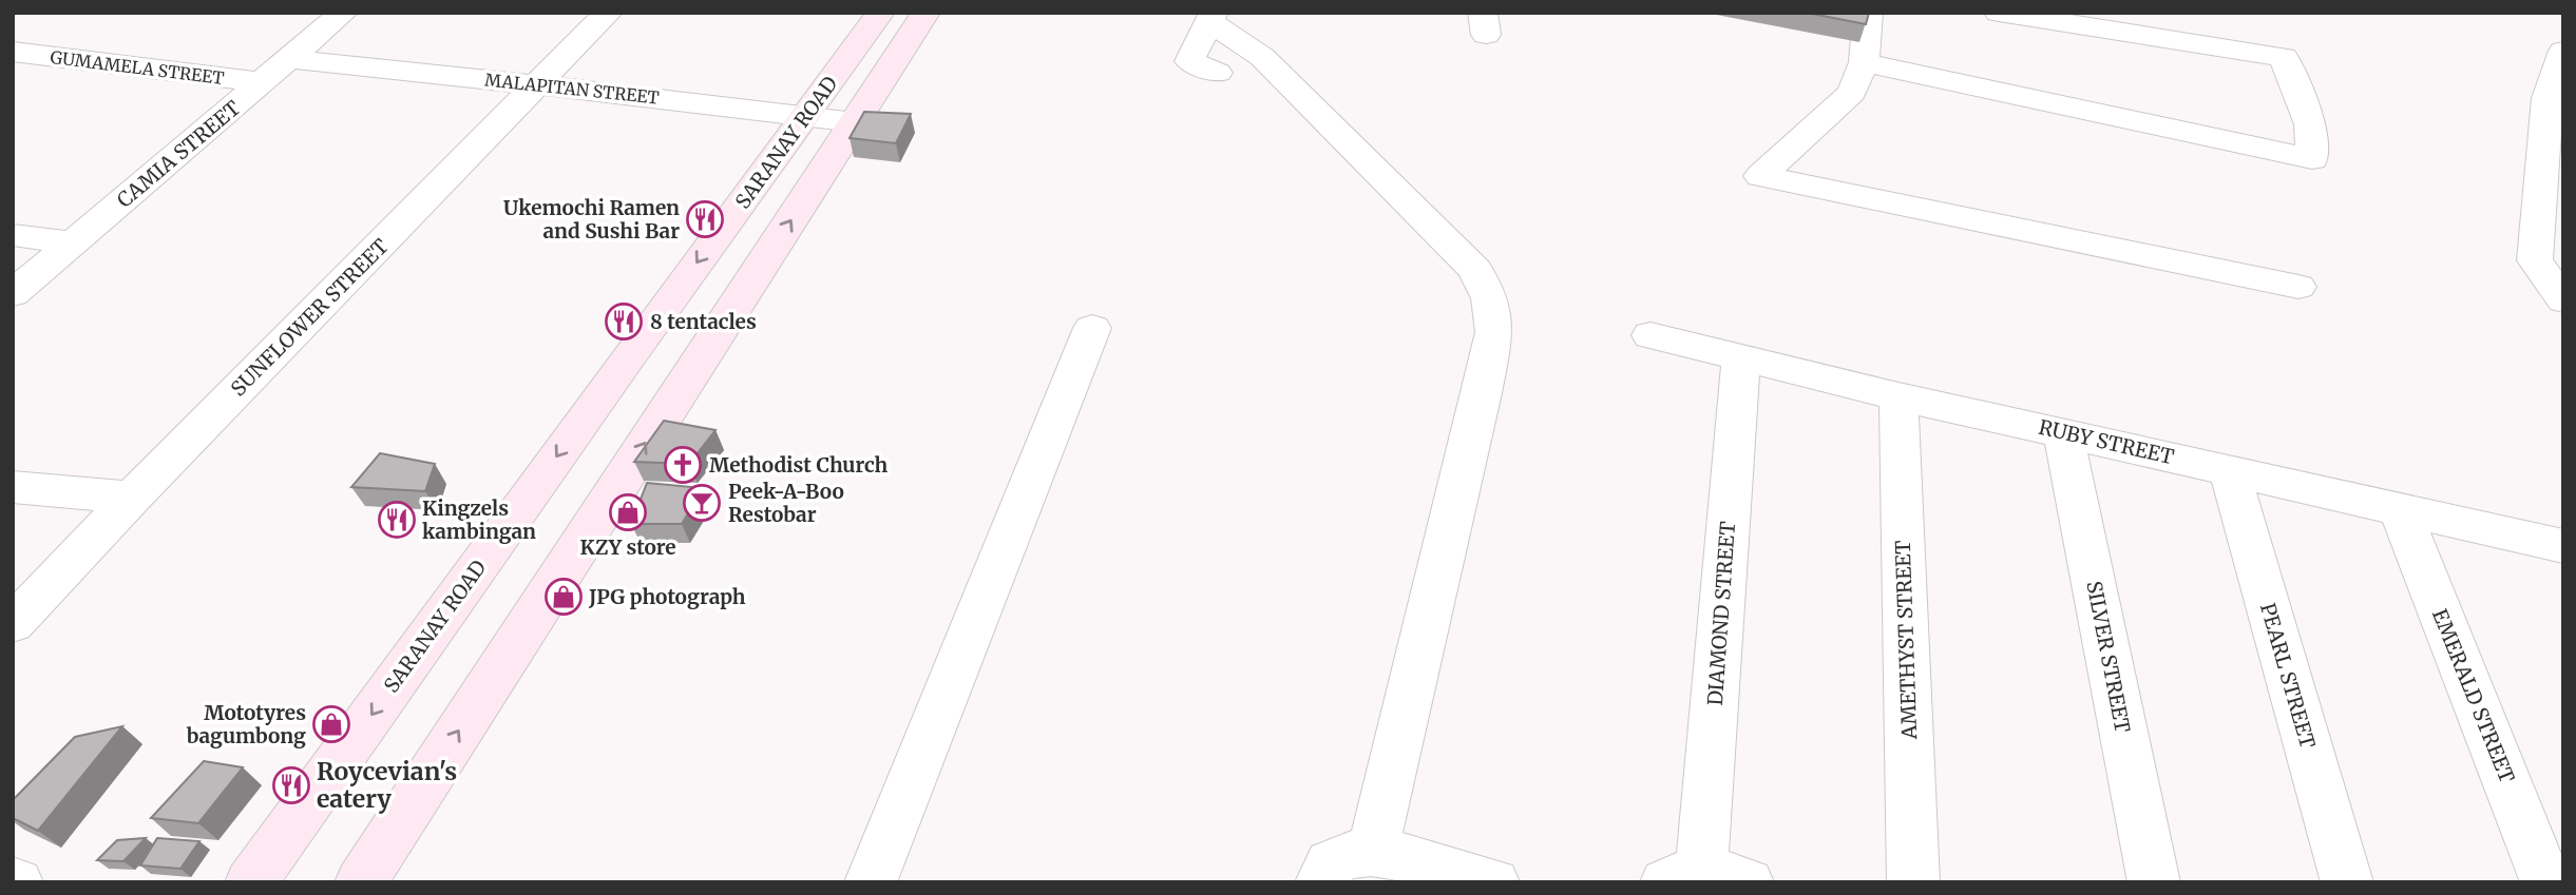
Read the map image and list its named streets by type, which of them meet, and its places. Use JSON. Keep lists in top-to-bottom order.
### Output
{
  "streets": {
    "street": [
      "GUMAMELA STREET",
      "MALAPITAN STREET",
      "SARANAY ROAD",
      "CAMIA STREET",
      "SUNFLOWER STREET",
      "RUBY STREET",
      "DIAMOND STREET",
      "AMETHYST STREET",
      "SILVER STREET",
      "PEARL STREET",
      "EMERALD STREET"
    ]
  },
  "crossings": [
    ["GUMAMELA STREET", "CAMIA STREET"],
    ["MALAPITAN STREET", "SARANAY ROAD"],
    ["MALAPITAN STREET", "CAMIA STREET"],
    ["MALAPITAN STREET", "SUNFLOWER STREET"],
    ["RUBY STREET", "DIAMOND STREET"],
    ["RUBY STREET", "AMETHYST STREET"],
    ["RUBY STREET", "SILVER STREET"],
    ["RUBY STREET", "PEARL STREET"],
    ["RUBY STREET", "EMERALD STREET"]
  ],
  "places": {
    "restaurant": [
      "Ukemochi Ramen and Sushi Bar",
      "8 tentacles",
      "Kingzels kambingan",
      "Roycevian's eatery"
    ],
    "church": ["Methodist Church"],
    "bar": ["Peek-A-Boo Restobar"],
    "shop": ["KZY store", "JPG photograph", "Mototyres bagumbong"]
  }
}
